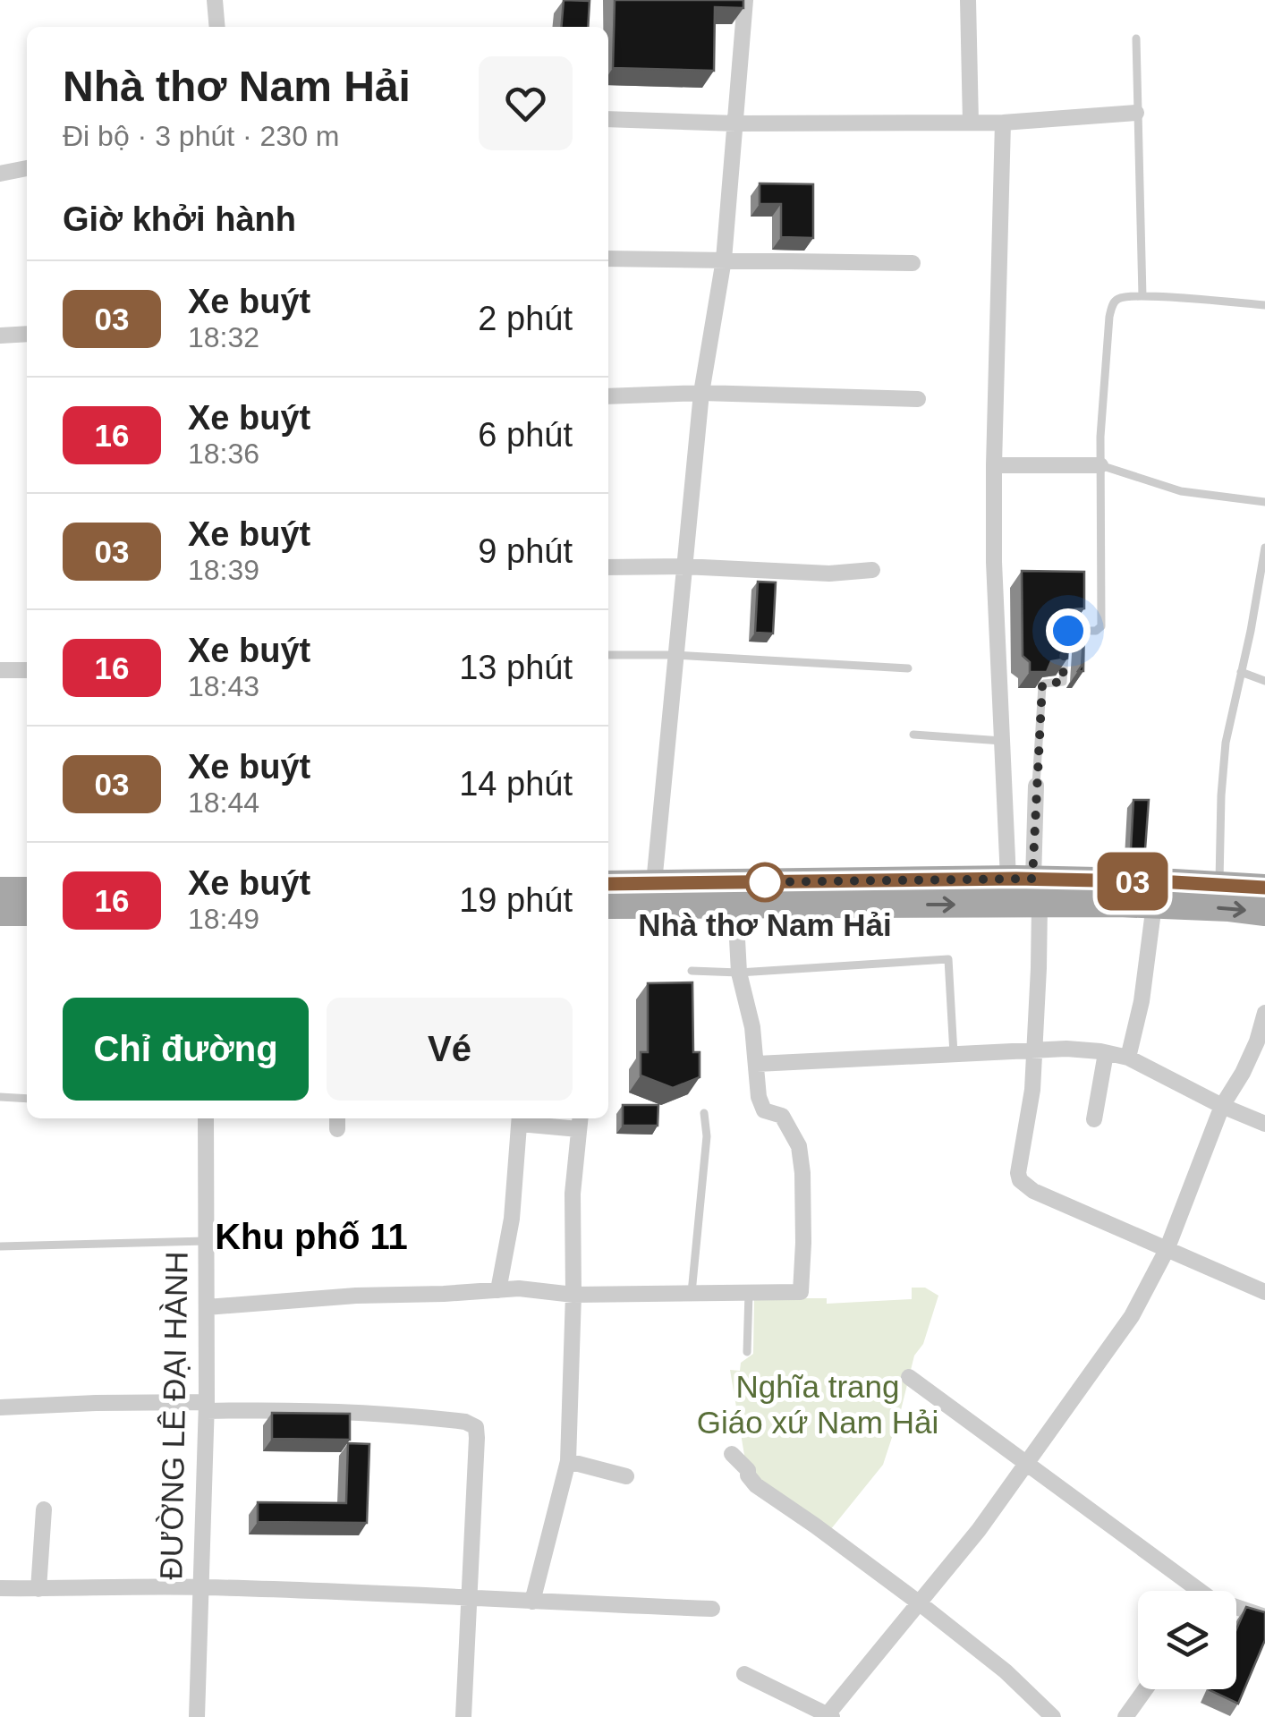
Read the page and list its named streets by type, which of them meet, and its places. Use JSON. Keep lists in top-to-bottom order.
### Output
{
  "streets": {
    "street": ["ĐƯỜNG LÊ ĐẠI HÀNH"]
  },
  "districts": ["Khu phố 11"],
  "parks": ["Nghĩa trang Giáo xứ Nam Hải"],
  "places": ["Nhà thơ Nam Hải"],
  "lines": ["bus line 03"],
  "page": {
    "on_map": "03",
    "heading": [
      ["Nhà thơ Nam Hải", "Đi bộ · 3 phút · 230 m"],
      "Giờ khởi hành"
    ],
    "list": [
      {
        "mark": "03",
        "name": "Xe buýt",
        "note": "18:32",
        "value": "2 phút"
      },
      {
        "mark": "16",
        "name": "Xe buýt",
        "note": "18:36",
        "value": "6 phút"
      },
      {
        "mark": "03",
        "name": "Xe buýt",
        "note": "18:39",
        "value": "9 phút"
      },
      {
        "mark": "16",
        "name": "Xe buýt",
        "note": "18:43",
        "value": "13 phút"
      },
      {
        "mark": "03",
        "name": "Xe buýt",
        "note": "18:44",
        "value": "14 phút"
      },
      {
        "mark": "16",
        "name": "Xe buýt",
        "note": "18:49",
        "value": "19 phút"
      }
    ],
    "buttons": ["Chỉ đường", "Vé"]
  }
}
